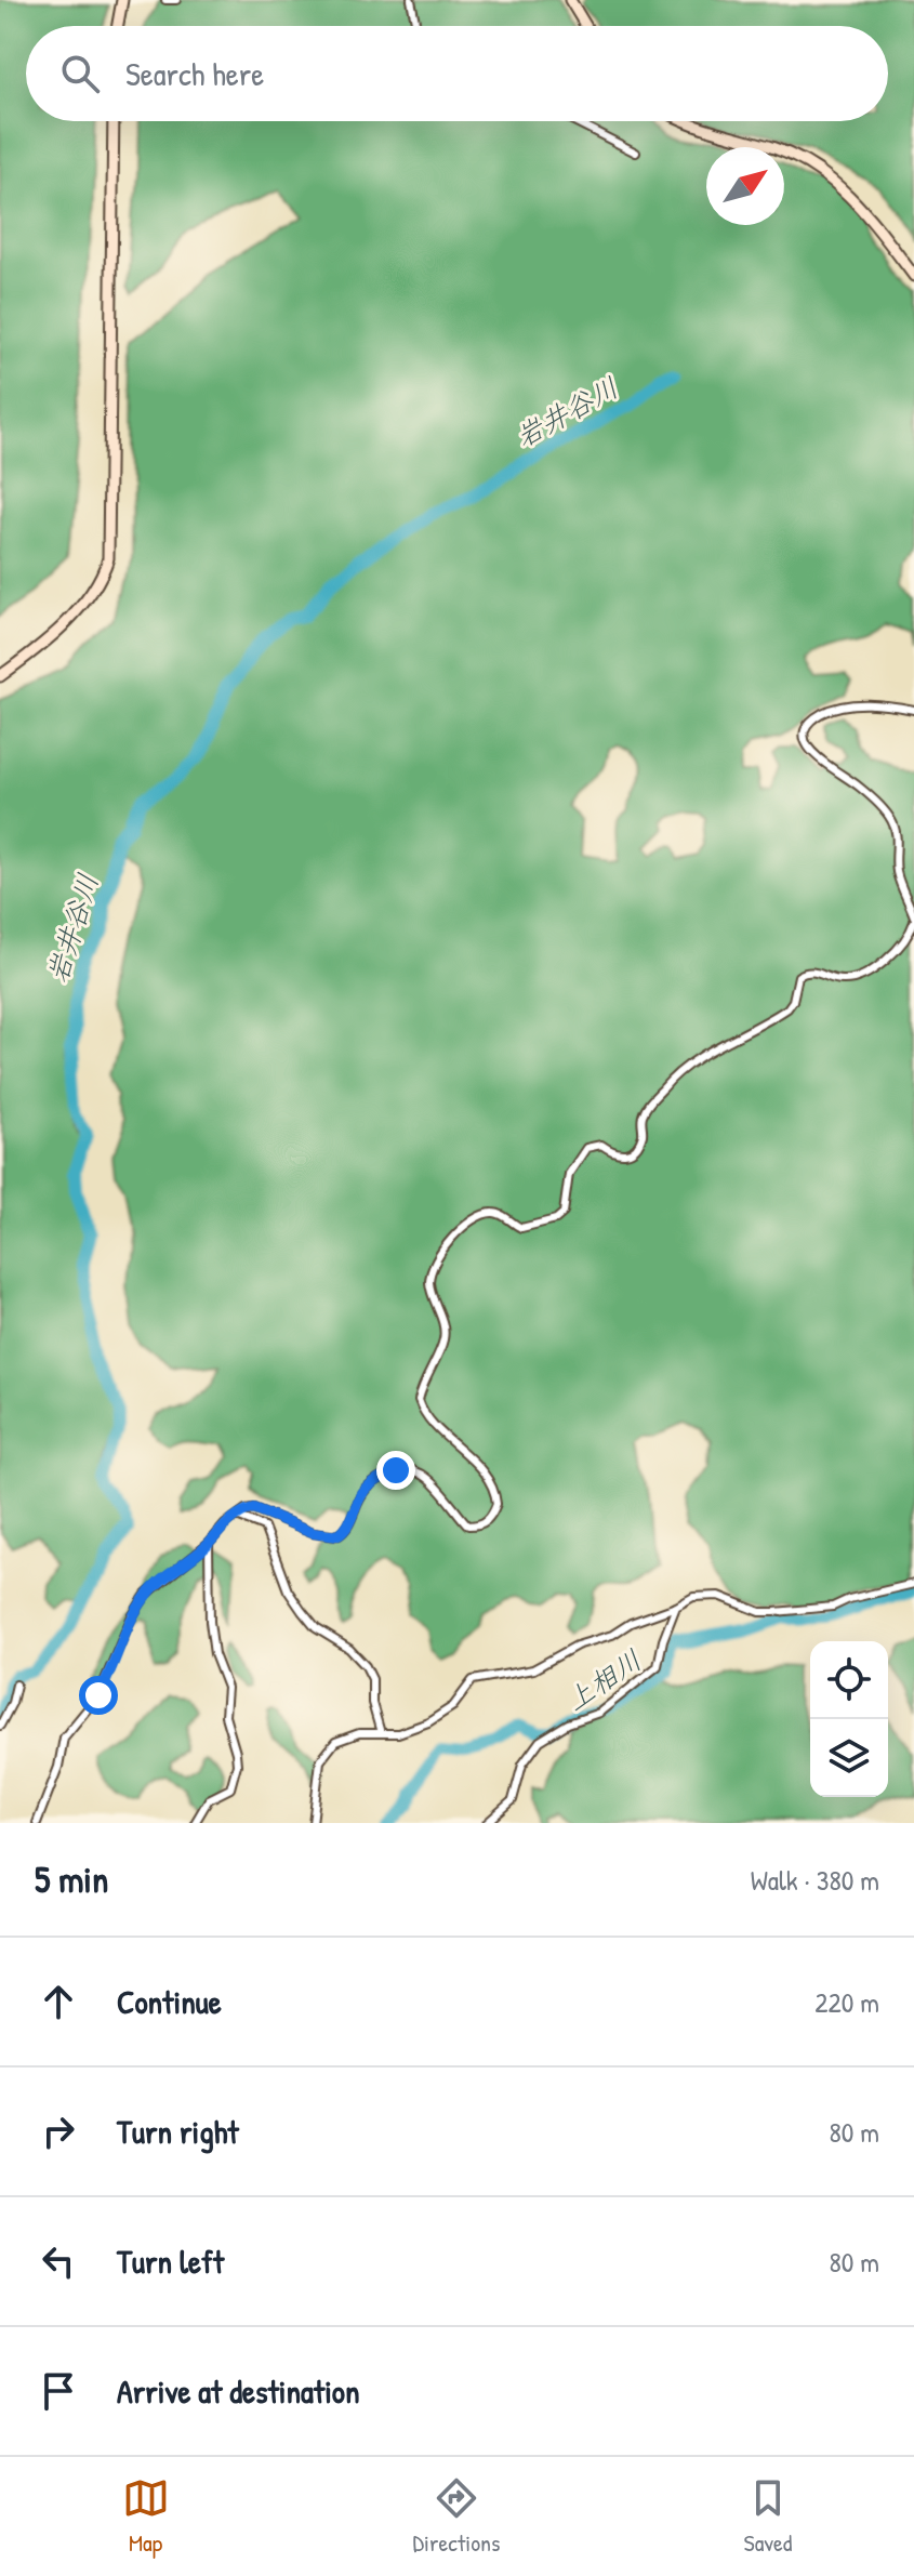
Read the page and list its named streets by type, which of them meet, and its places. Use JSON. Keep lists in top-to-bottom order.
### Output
{
  "water": ["岩井谷川", "上相川"],
  "north": "top right",
  "page": {
    "search": "Search here",
    "heading": ["5 min", "Walk · 380 m"],
    "list": [
      ["Continue", "220 m"],
      ["Turn right", "80 m"],
      ["Turn left", "80 m"],
      "Arrive at destination"
    ],
    "nav": ["Map", "Directions", "Saved"]
  }
}
